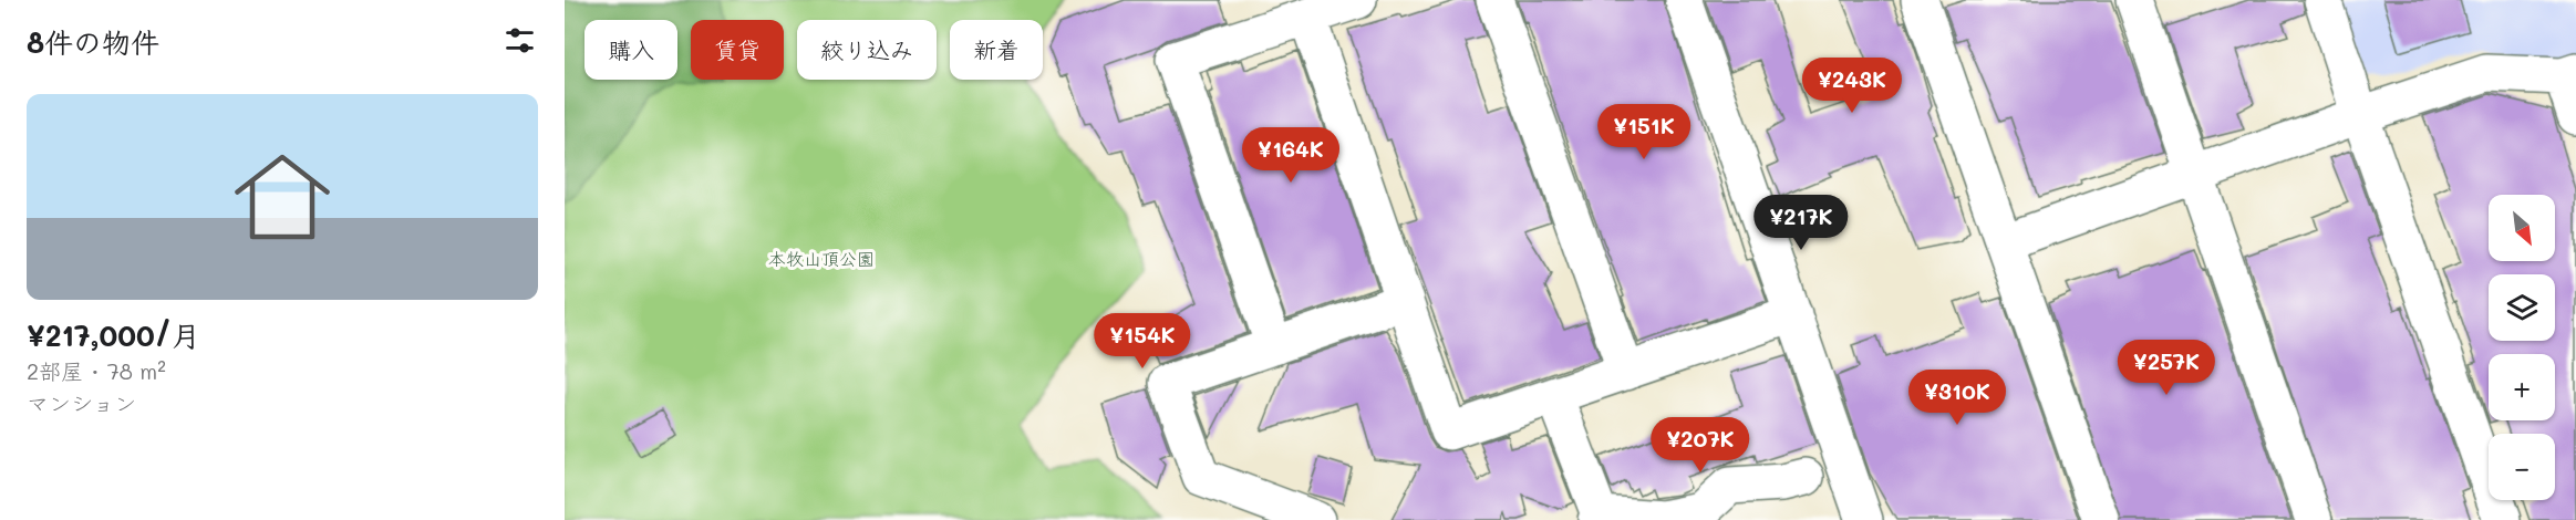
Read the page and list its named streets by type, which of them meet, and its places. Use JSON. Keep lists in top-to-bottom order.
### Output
{
  "parks": ["本牧山頂公園"],
  "north": "bottom right",
  "page": {
    "heading": "8件の物件",
    "chip": [
      "購入",
      "賃貸",
      "絞り込み",
      "新着"
    ],
    "price": [
      "¥243K",
      "¥151K",
      "¥164K",
      "¥217K",
      "¥154K",
      "¥257K",
      "¥310K",
      "¥207K"
    ],
    "list": [
      {
        "name": "¥217,000/月",
        "note": "2部屋 · 78 m² · マンション"
      }
    ],
    "map_buttons": ["+", "−"]
  }
}
